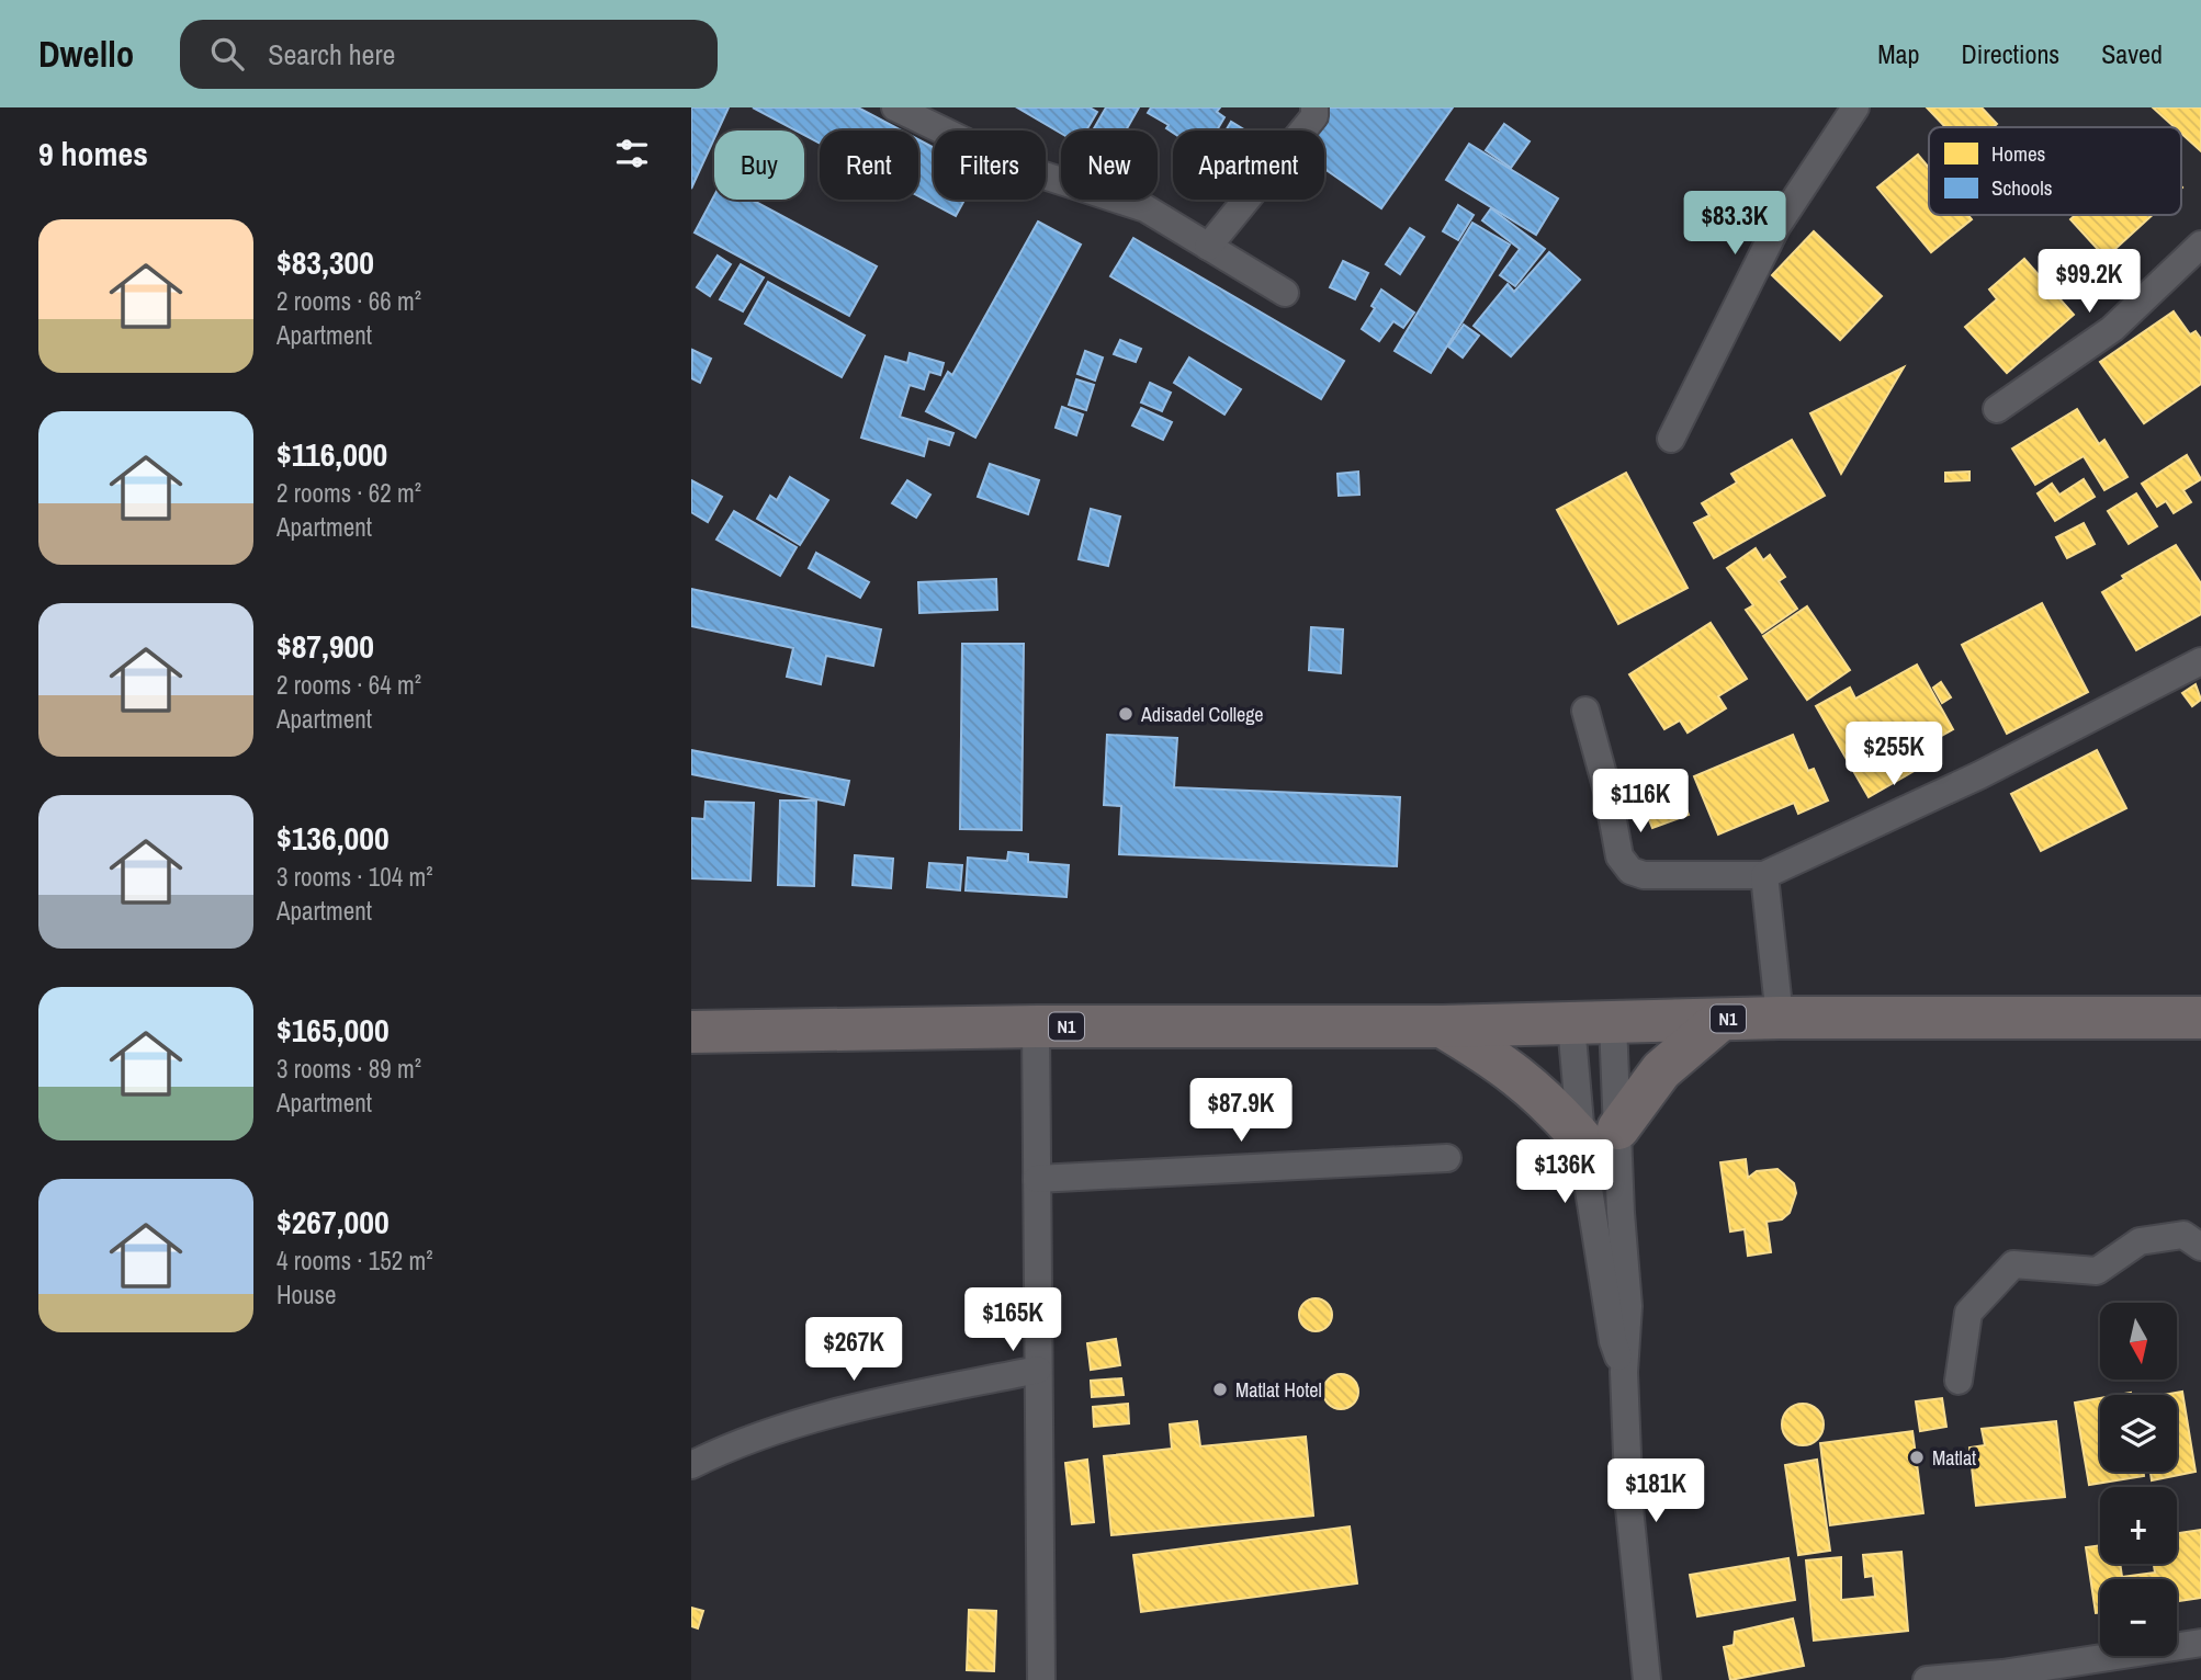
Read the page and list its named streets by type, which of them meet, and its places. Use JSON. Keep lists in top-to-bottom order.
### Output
{
  "streets": {
    "highway": ["N1"]
  },
  "places": ["Adisadel College", "Matlat Hotel", "Matlat"],
  "legend": ["Homes", "Schools"],
  "north": "bottom",
  "page": {
    "header": "Dwello",
    "search": "Search here",
    "nav": ["Map", "Directions", "Saved"],
    "heading": "9 homes",
    "chip": [
      "Buy",
      "Rent",
      "Filters",
      "New",
      "Apartment"
    ],
    "price": [
      "$83.3K",
      "$99.2K",
      "$255K",
      "$116K",
      "$87.9K",
      "$136K",
      "$165K",
      "$267K",
      "$181K"
    ],
    "list": [
      {
        "name": "$83,300",
        "note": "2 rooms · 66 m² · Apartment"
      },
      {
        "name": "$116,000",
        "note": "2 rooms · 62 m² · Apartment"
      },
      {
        "name": "$87,900",
        "note": "2 rooms · 64 m² · Apartment"
      },
      {
        "name": "$136,000",
        "note": "3 rooms · 104 m² · Apartment"
      },
      {
        "name": "$165,000",
        "note": "3 rooms · 89 m² · Apartment"
      },
      {
        "name": "$267,000",
        "note": "4 rooms · 152 m² · House"
      }
    ],
    "map_buttons": ["+", "−"]
  }
}
